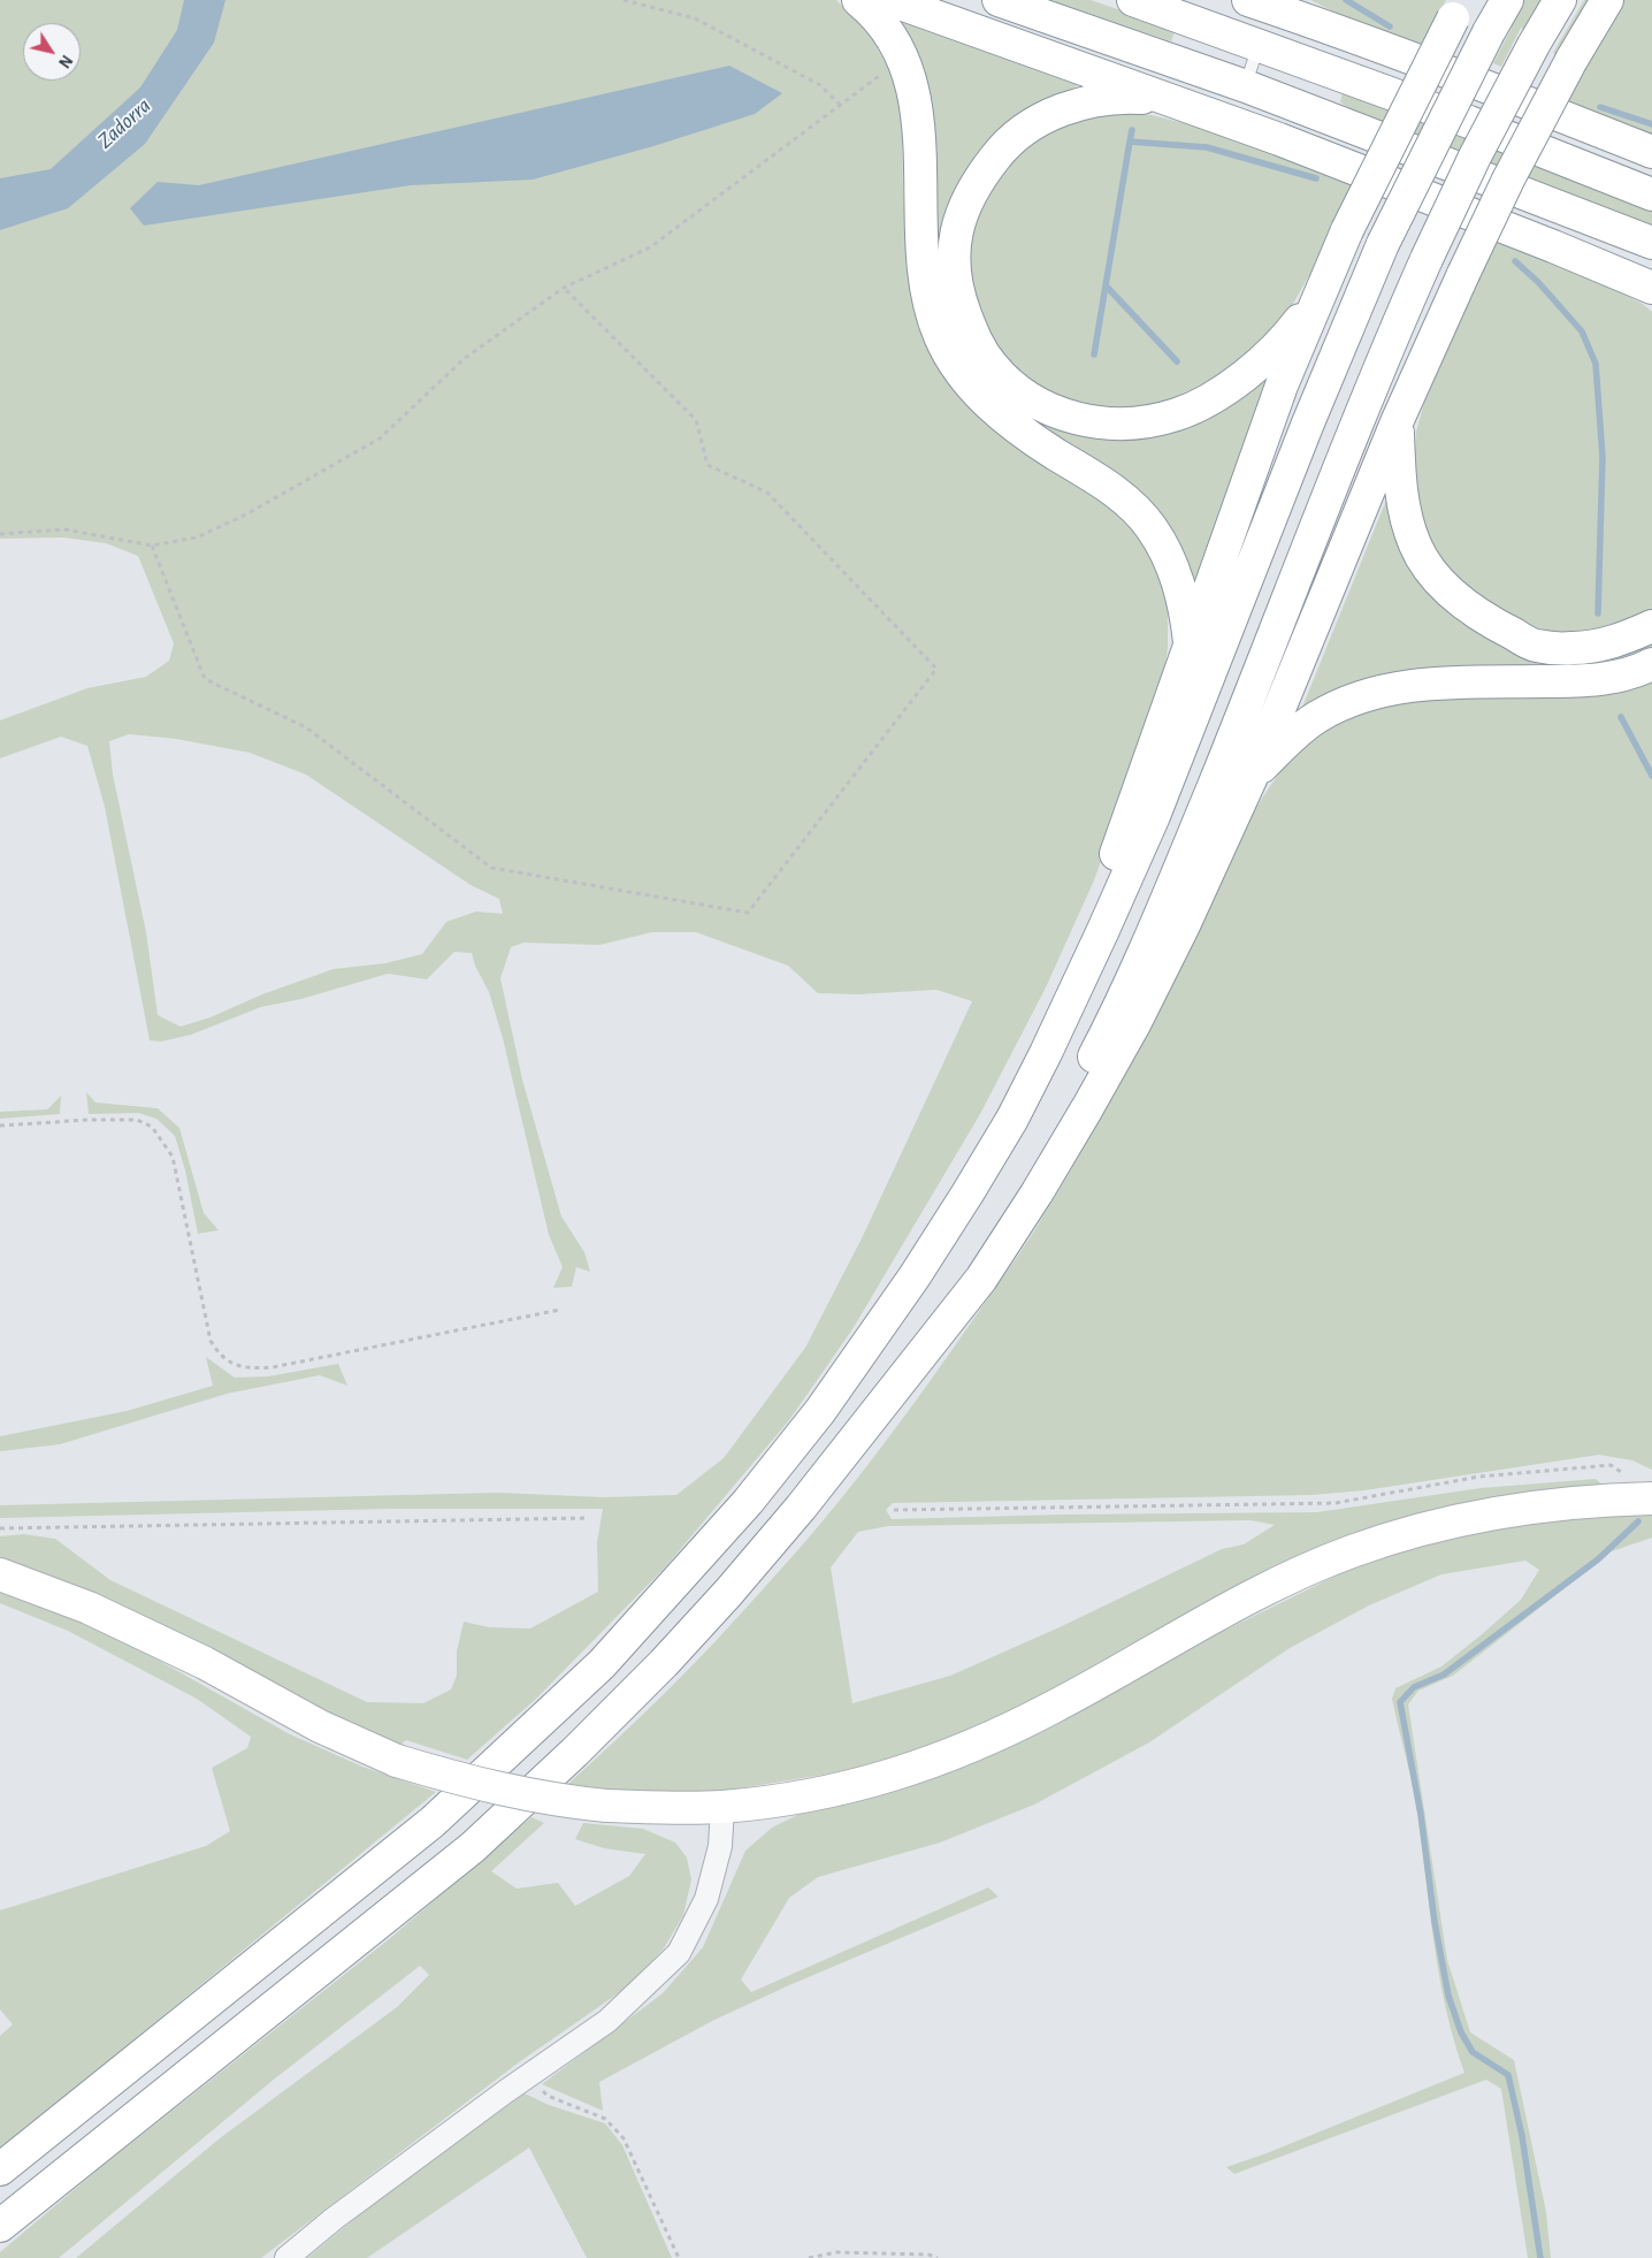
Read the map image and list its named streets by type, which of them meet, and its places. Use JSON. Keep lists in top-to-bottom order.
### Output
{
  "water": ["Zadorra"],
  "north": "bottom right"
}
